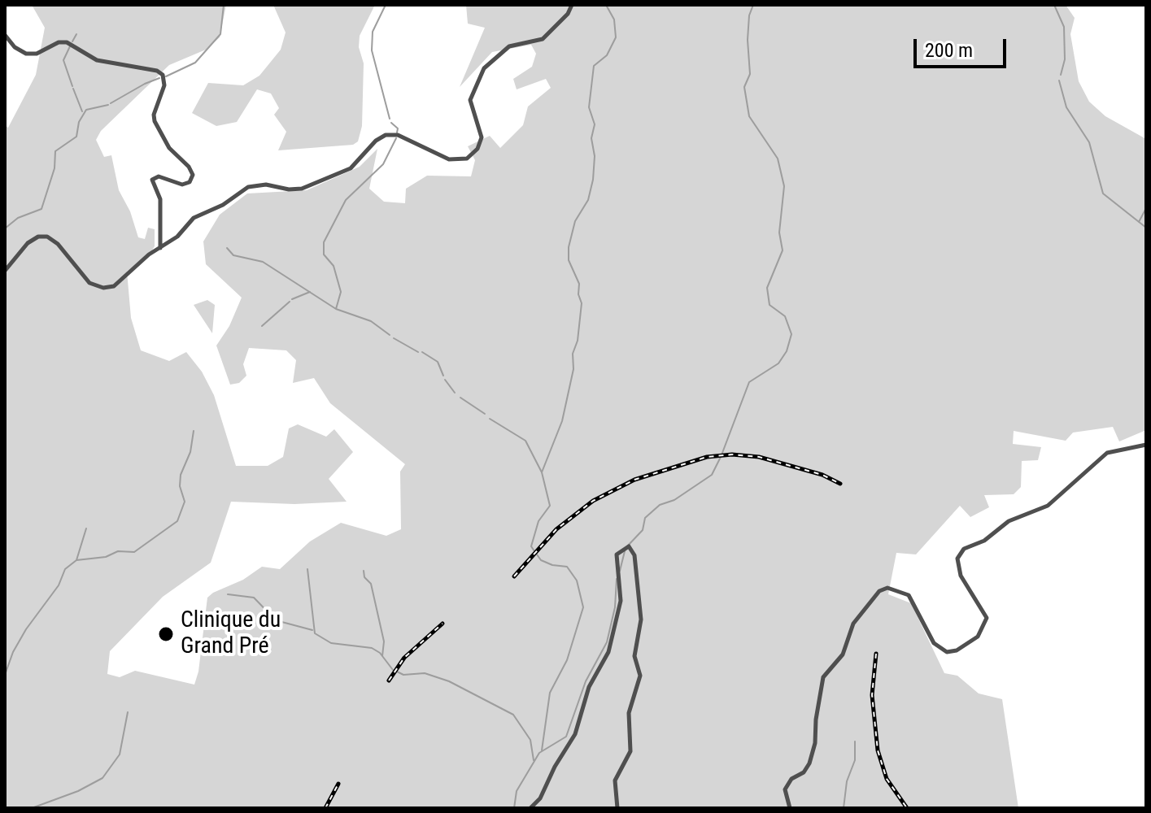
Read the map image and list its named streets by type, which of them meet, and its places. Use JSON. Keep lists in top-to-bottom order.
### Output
{
  "places": ["Clinique du Grand Pré"],
  "scale_bar": "200 m"
}
